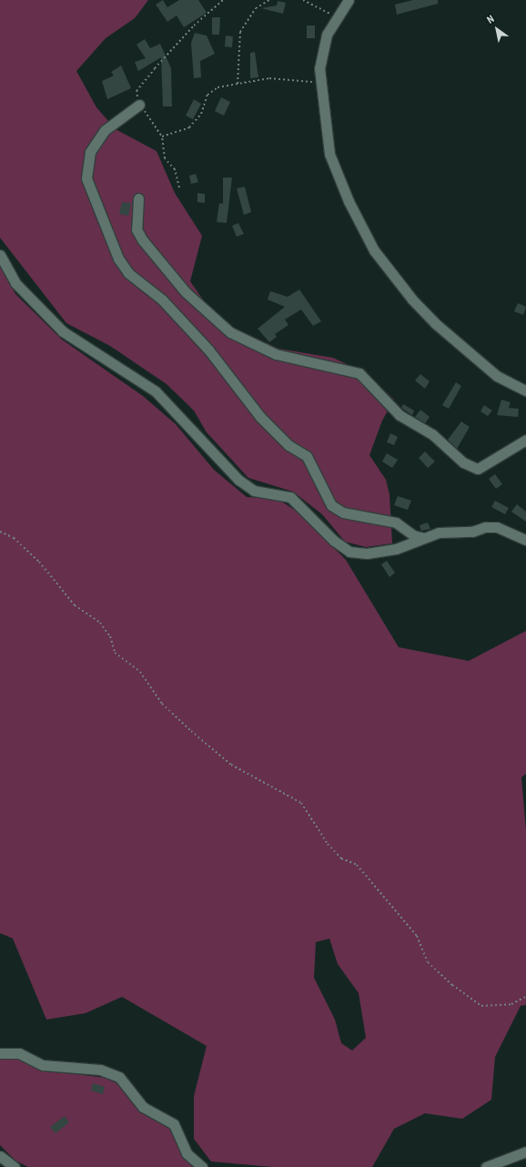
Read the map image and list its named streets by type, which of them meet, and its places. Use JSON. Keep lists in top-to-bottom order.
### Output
{
  "north": "top left"
}
